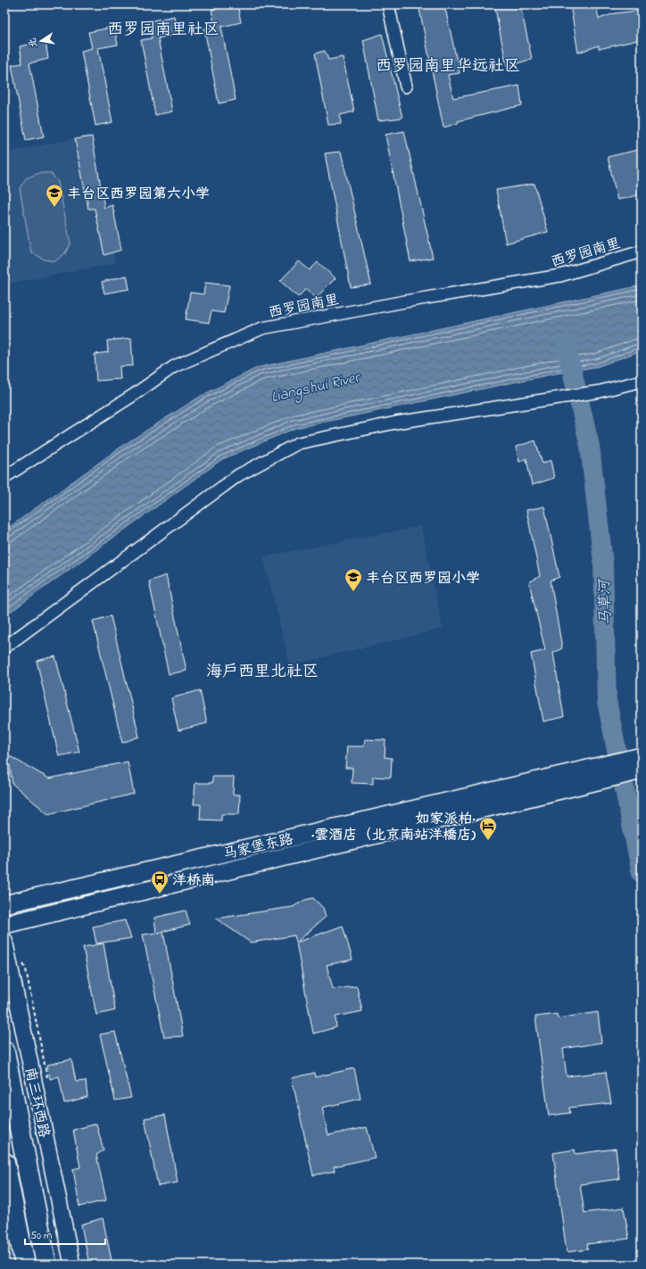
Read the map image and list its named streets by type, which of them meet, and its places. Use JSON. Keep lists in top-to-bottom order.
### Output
{
  "streets": {
    "main road": ["马家堡东路"],
    "street": ["西罗园南里", "南三环西路"]
  },
  "districts": ["西罗园南里社区", "西罗园南里华远社区", "海户西里北社区"],
  "water": ["Liangshui River", "马草河"],
  "places": {
    "school or university": ["丰台区西罗园第六小学", "丰台区西罗园小学"],
    "hotel": ["如家派柏· ·雲酒店（北京南站洋橋店)"],
    "bus stop": ["洋桥南"]
  },
  "scale_bar": "50 m",
  "north": "left"
}
